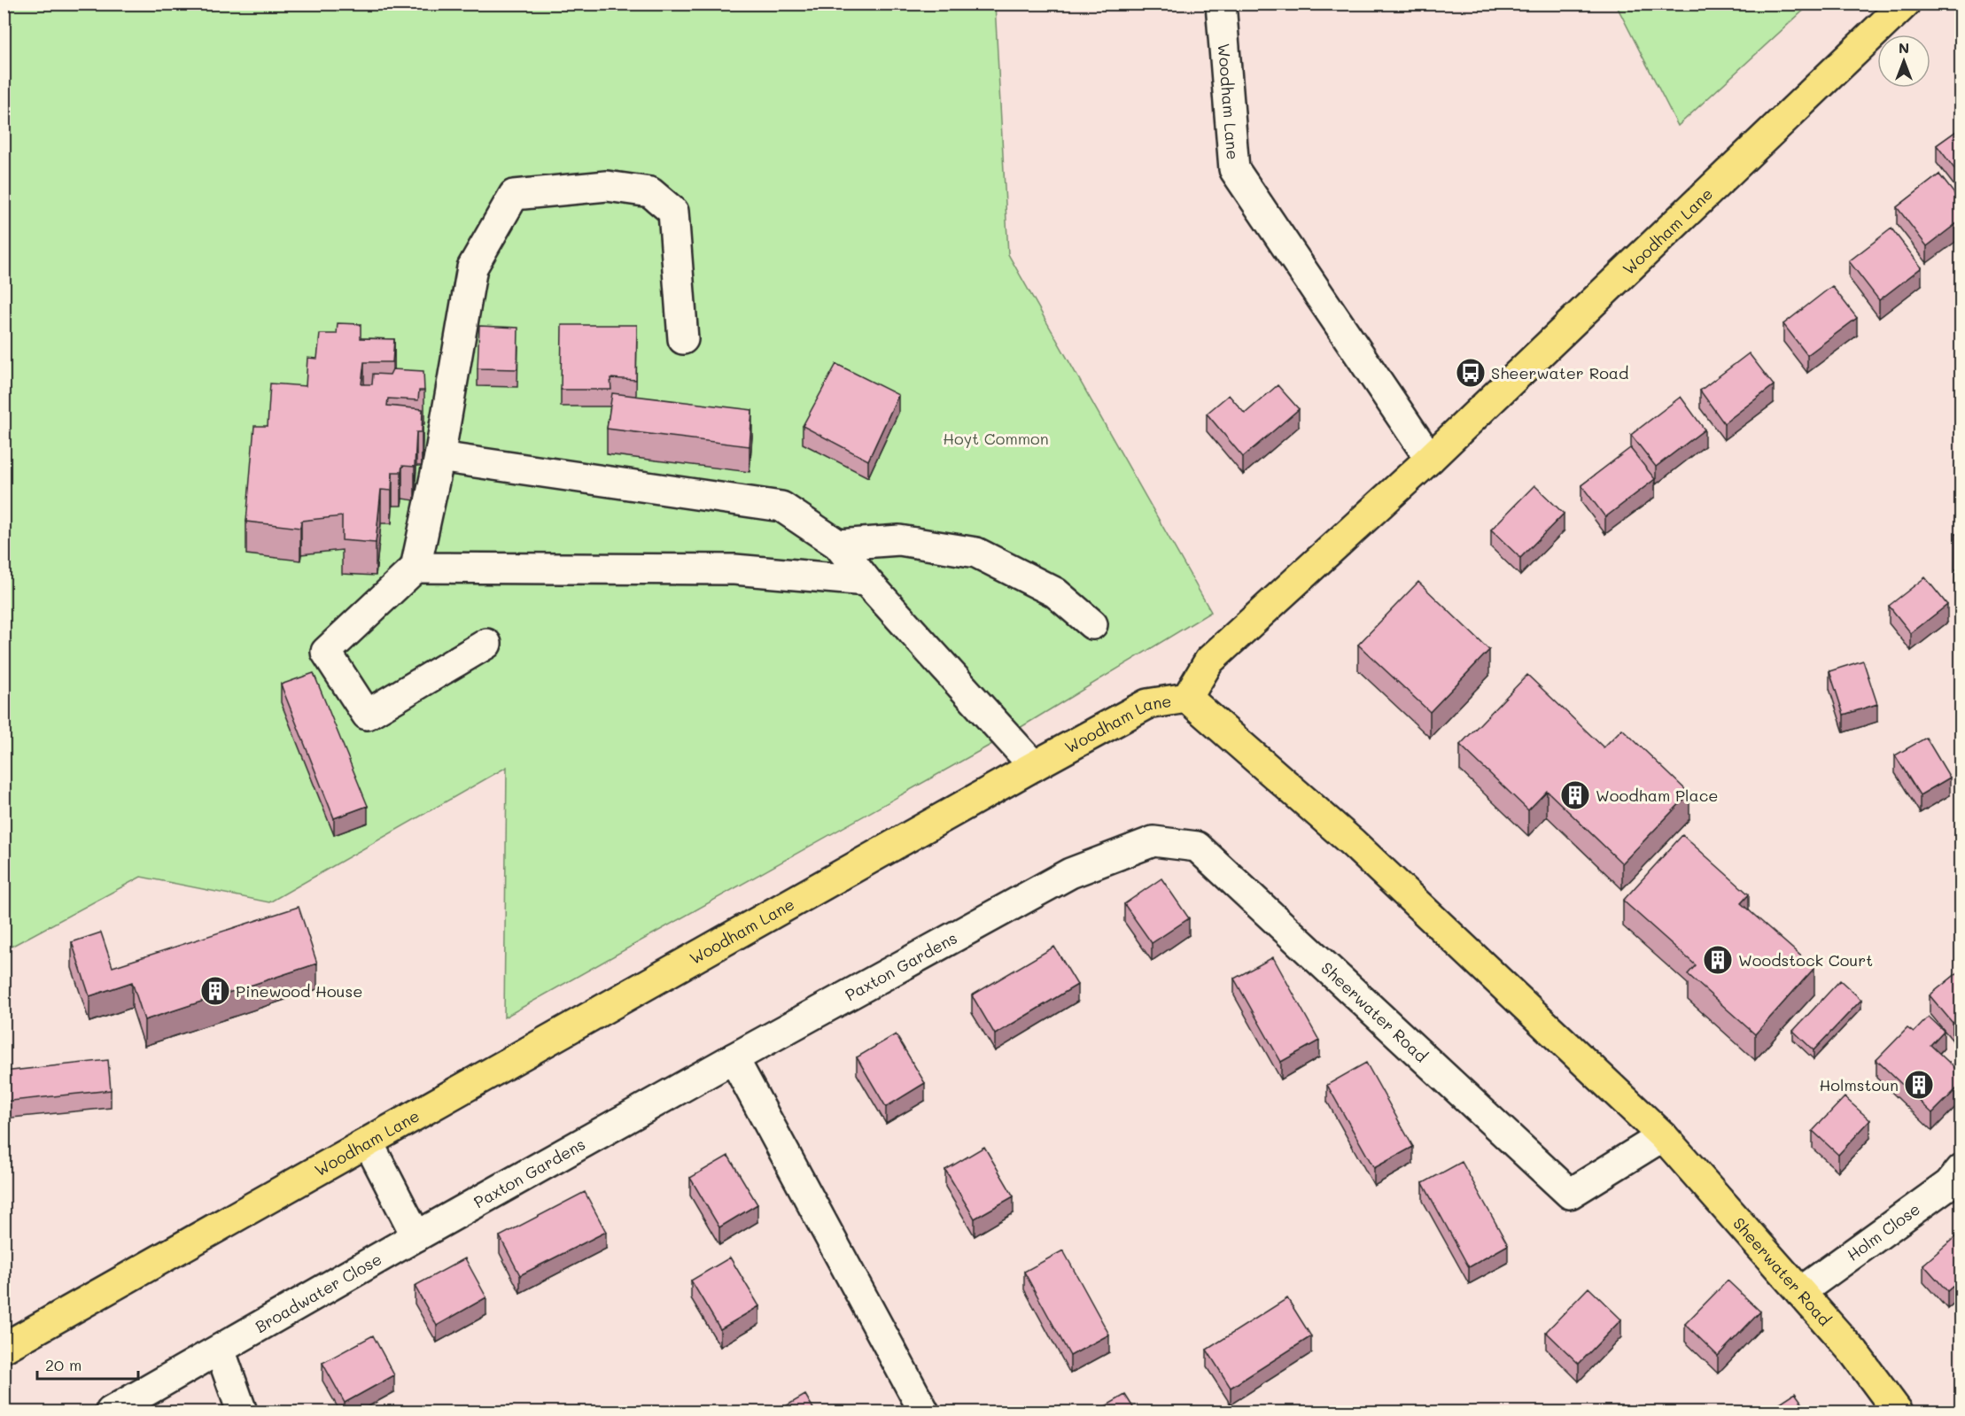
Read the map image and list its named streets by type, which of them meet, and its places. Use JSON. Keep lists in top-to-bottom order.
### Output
{
  "streets": {
    "main road": ["Woodham Lane", "Sheerwater Road"],
    "street": ["Paxton Gardens", "Holm Close", "Broadwater Close"]
  },
  "crossings": [
    ["Woodham Lane", "Sheerwater Road"],
    ["Paxton Gardens", "Sheerwater Road"],
    ["Paxton Gardens", "Broadwater Close"],
    ["Sheerwater Road", "Holm Close"]
  ],
  "parks": ["Hoyt Common"],
  "places": {
    "bus stop": ["Sheerwater Road"],
    "building": [
      "Woodham Place",
      "Woodstock Court",
      "Pinewood House",
      "Holmstoun"
    ]
  },
  "scale_bar": "20 m",
  "north": "top"
}
